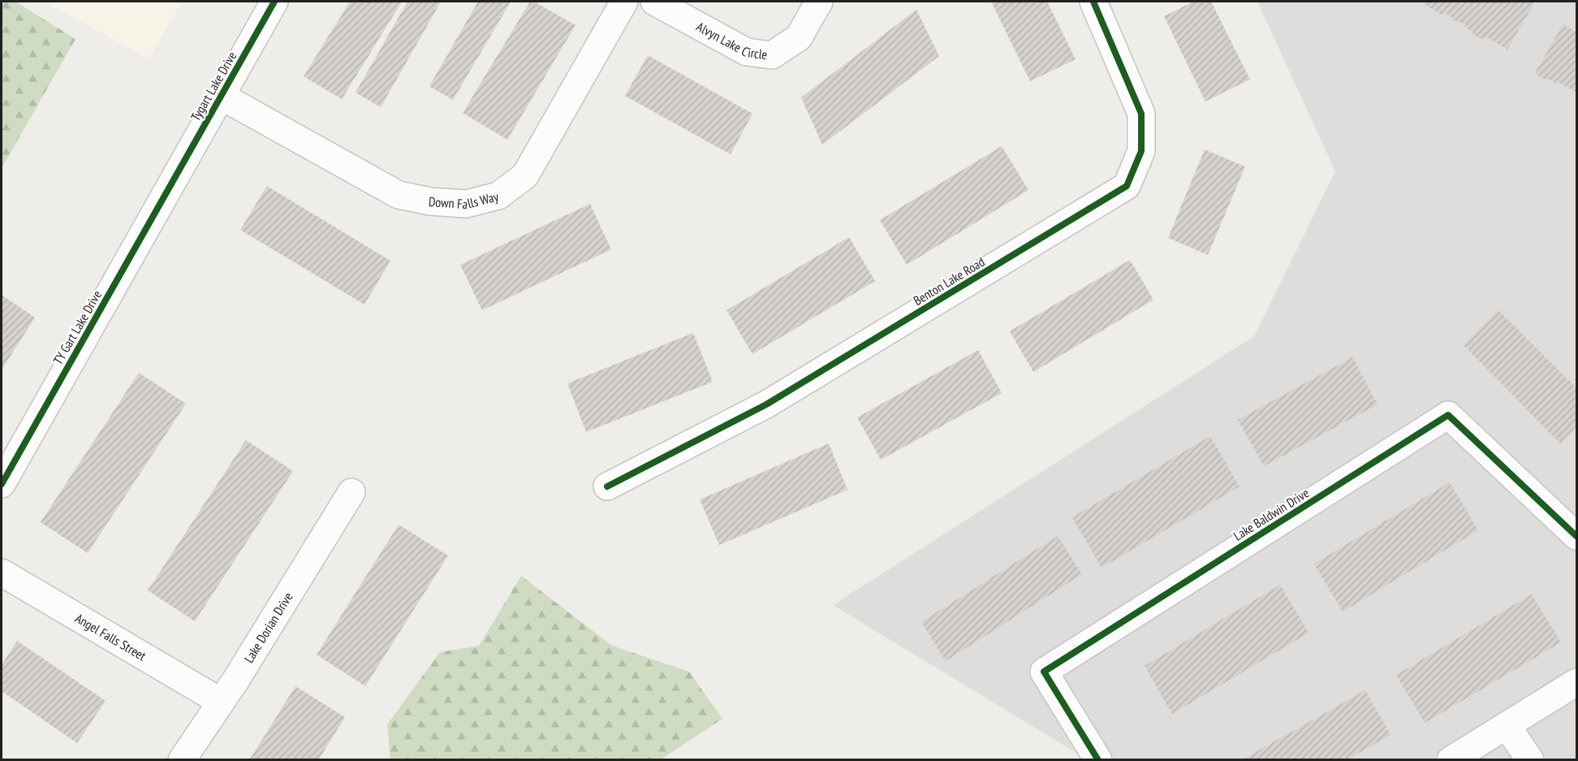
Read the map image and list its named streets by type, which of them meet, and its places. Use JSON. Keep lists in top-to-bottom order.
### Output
{
  "streets": {
    "street": [
      "Alvyn Lake Circle",
      "Tygart Lake Drive",
      "Down Falls Way",
      "Benton Lake Road",
      "TY Gart Lake Drive",
      "Lake Baldwin Drive",
      "Lake Dorian Drive",
      "Angel Falls Street"
    ]
  },
  "crossings": [
    ["Tygart Lake Drive", "Down Falls Way"],
    ["Tygart Lake Drive", "TY Gart Lake Drive"],
    ["Lake Dorian Drive", "Angel Falls Street"]
  ]
}
